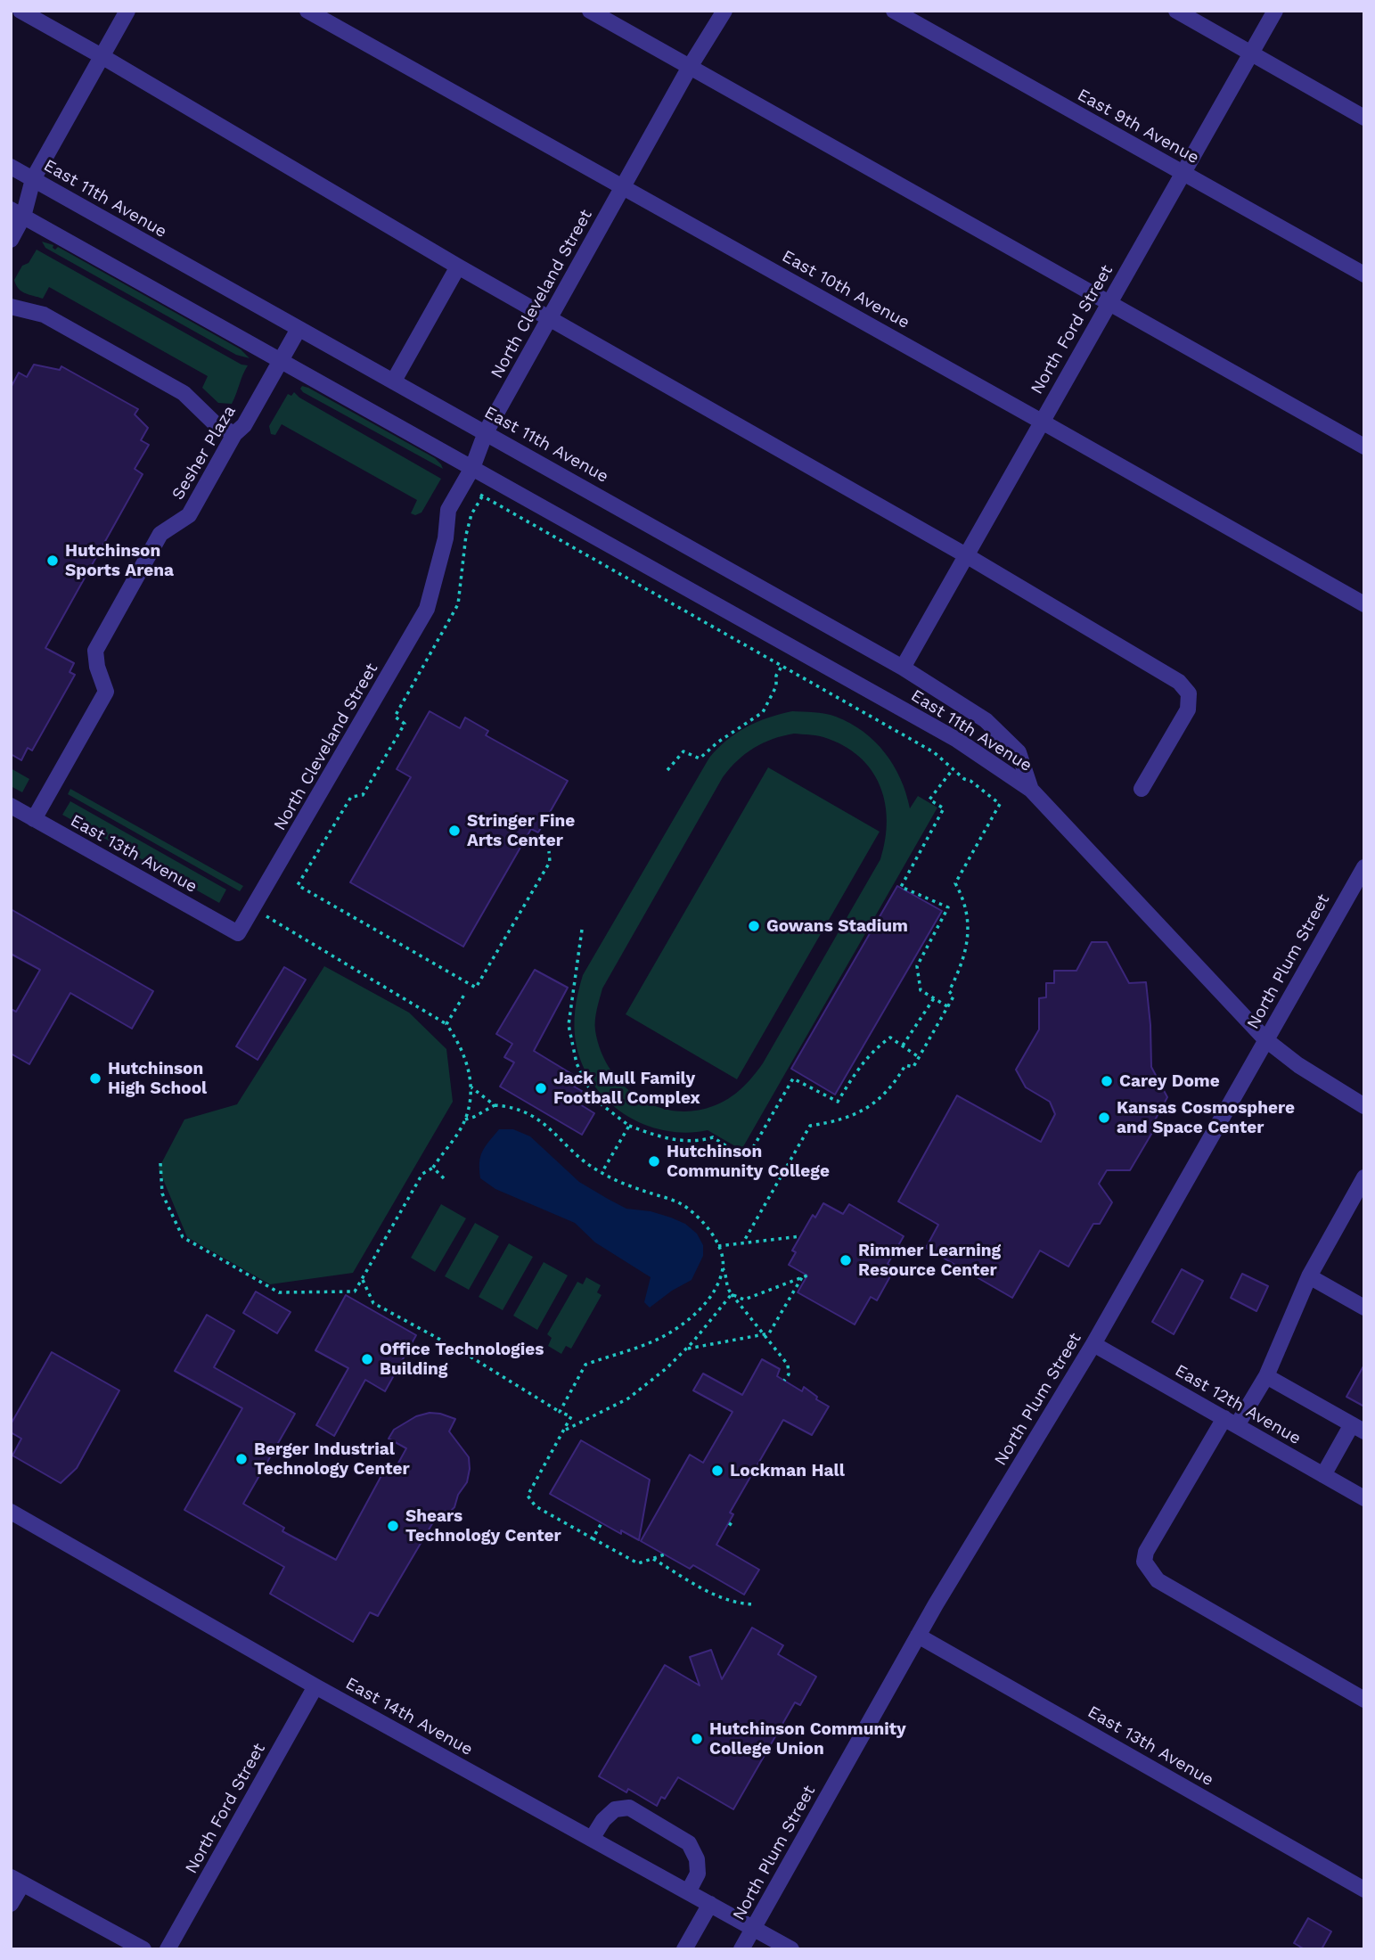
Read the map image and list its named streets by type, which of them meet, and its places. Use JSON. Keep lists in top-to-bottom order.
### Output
{
  "streets": {
    "street": [
      "East 9th Avenue",
      "East 11th Avenue",
      "East 10th Avenue",
      "North Cleveland Street",
      "North Ford Street",
      "Sesher Plaza",
      "East 13th Avenue",
      "North Plum Street",
      "East 12th Avenue",
      "East 14th Avenue"
    ]
  },
  "crossings": [
    ["East 9th Avenue", "North Ford Street"],
    ["East 11th Avenue", "North Cleveland Street"],
    ["East 11th Avenue", "North Ford Street"],
    ["East 11th Avenue", "Sesher Plaza"],
    ["East 11th Avenue", "North Plum Street"],
    ["East 10th Avenue", "North Cleveland Street"],
    ["East 10th Avenue", "North Ford Street"],
    ["North Cleveland Street", "East 13th Avenue"],
    ["North Ford Street", "East 14th Avenue"],
    ["Sesher Plaza", "East 13th Avenue"],
    ["East 13th Avenue", "North Plum Street"],
    ["North Plum Street", "East 12th Avenue"],
    ["North Plum Street", "East 14th Avenue"]
  ],
  "places": [
    "Hutchinson Sports Arena",
    "Stringer Fine Arts Center",
    "Gowans Stadium",
    "Hutchinson High School",
    "Carey Dome",
    "Jack Mull Family Football Complex",
    "Kansas Cosmosphere and Space Center",
    "Hutchinson Community College",
    "Rimmer Learning Resource Center",
    "Office Technologies Building",
    "Berger Industrial Technology Center",
    "Lockman Hall",
    "Shears Technology Center",
    "Hutchinson Community College Union"
  ]
}
